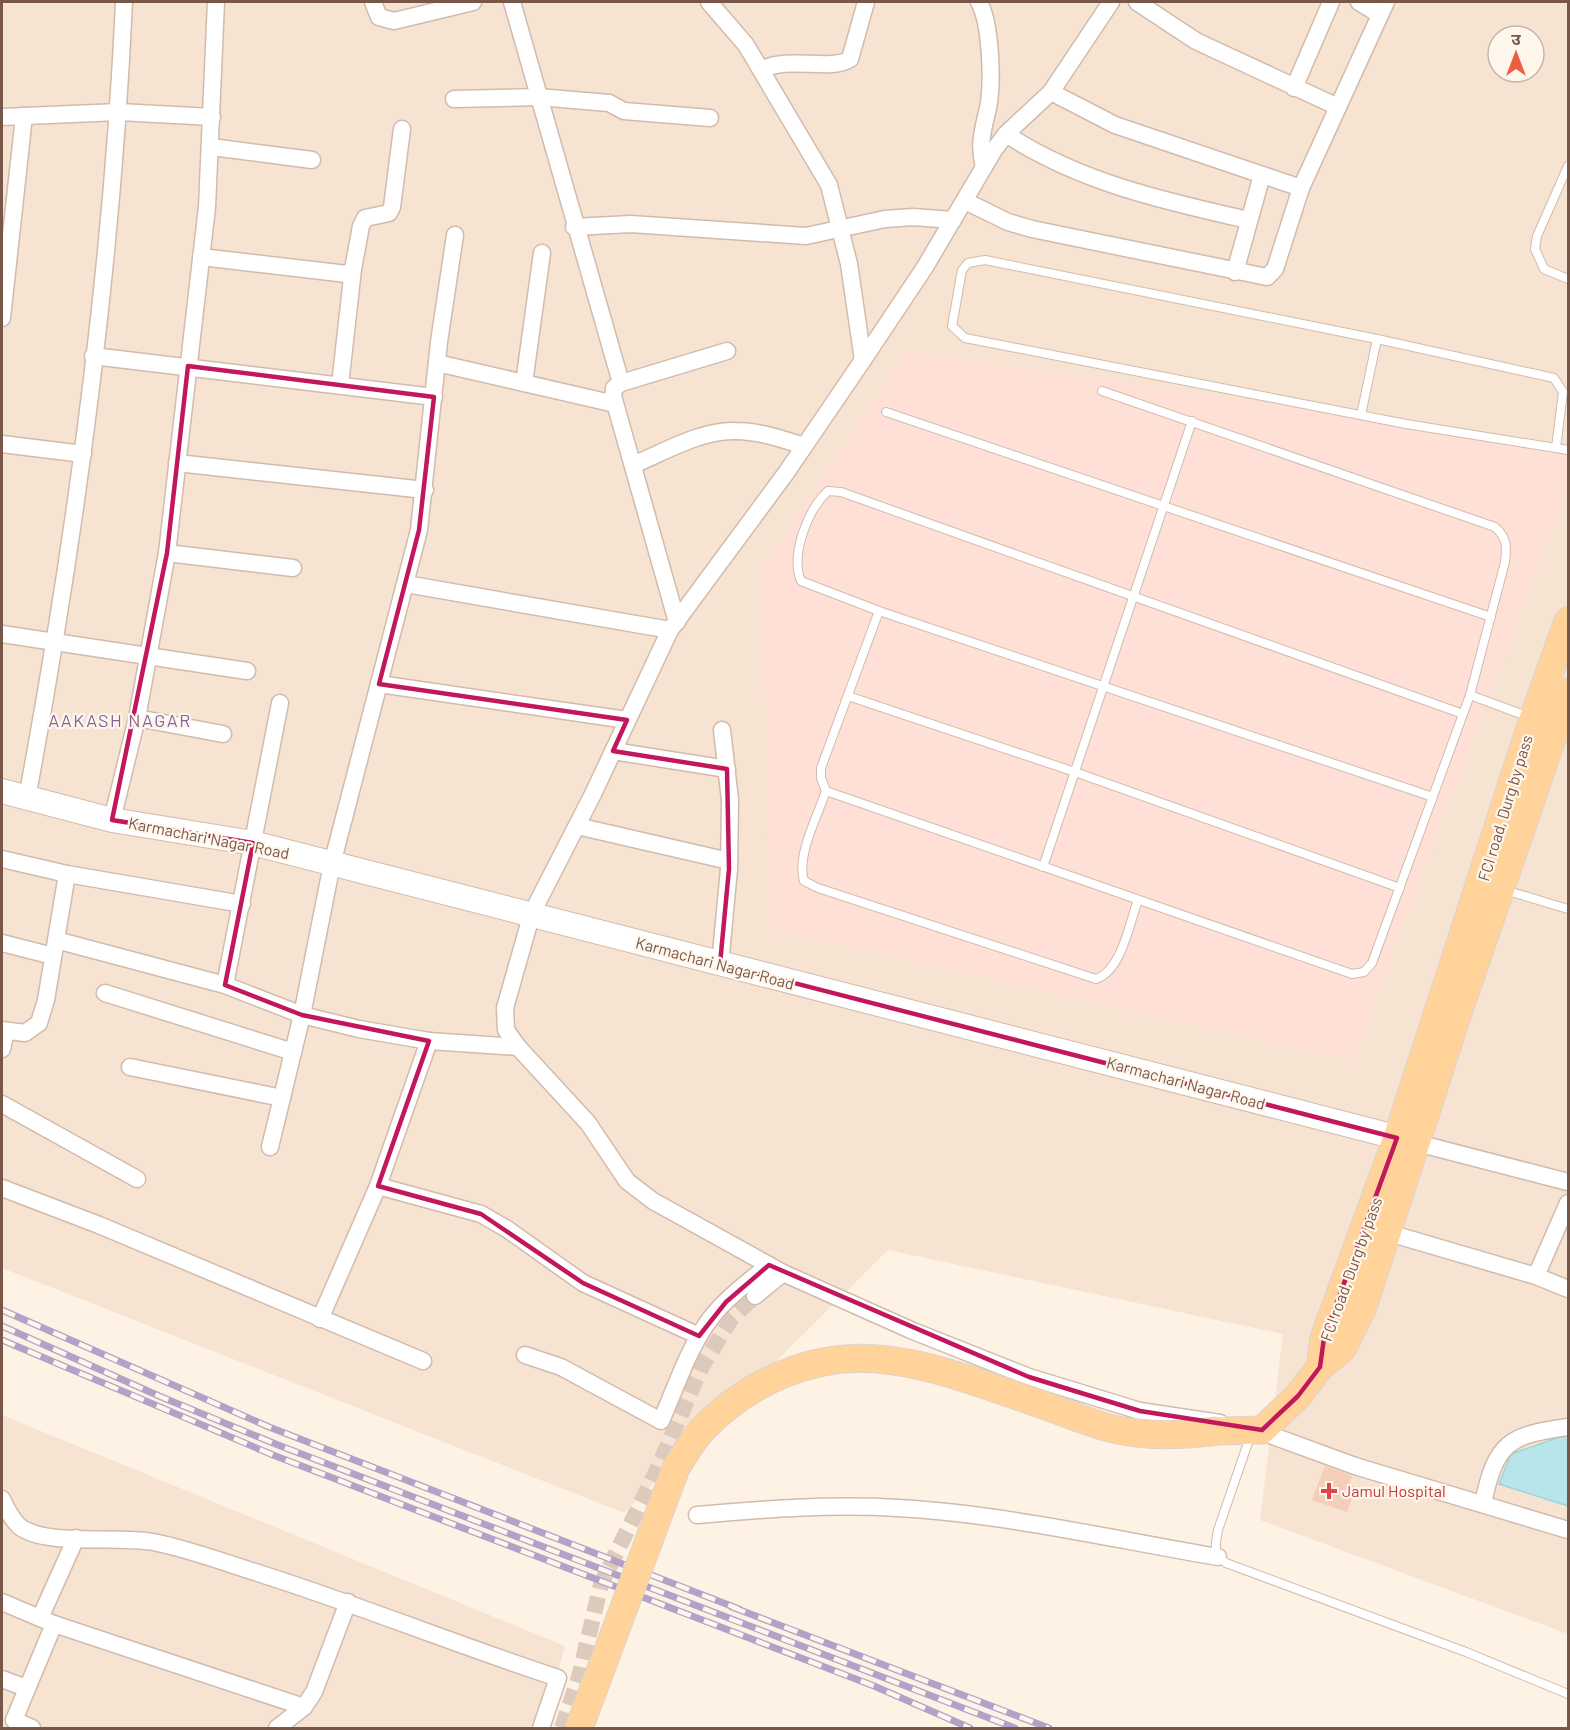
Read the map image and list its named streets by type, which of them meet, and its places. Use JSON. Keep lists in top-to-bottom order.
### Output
{
  "streets": {
    "main road": ["FCI road, Durg by pass"],
    "street": ["Karmachari Nagar Road"]
  },
  "crossings": [
    ["FCI road, Durg by pass", "Karmachari Nagar Road"]
  ],
  "districts": ["AAKASH NAGAR"],
  "places": {
    "health": ["Jamul Hospital"]
  },
  "north": "top"
}
